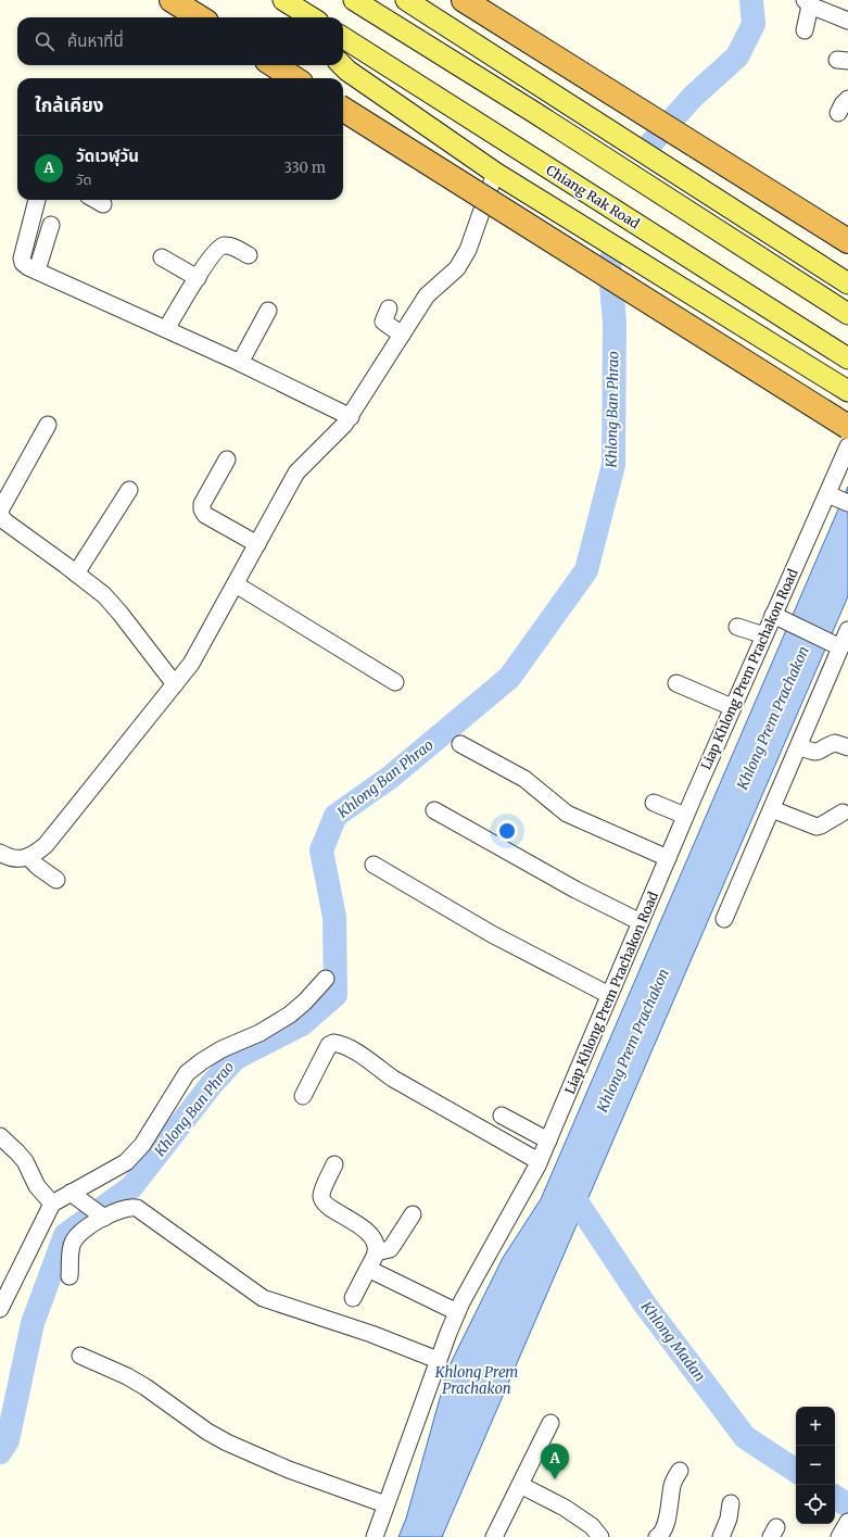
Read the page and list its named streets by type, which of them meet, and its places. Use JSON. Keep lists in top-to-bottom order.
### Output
{
  "streets": {
    "main road": ["Chiang Rak Road"],
    "street": ["Liap Khlong Prem Prachakon Road"]
  },
  "water": ["Khlong Ban Phrao", "Khlong Prem Prachakon", "Khlong Madan"],
  "page": {
    "search": "ค้นหาที่นี่",
    "heading": "ใกล้เคียง",
    "list": [
      {
        "mark": "A",
        "name": "วัดเวฬุวัน",
        "note": "วัด",
        "value": "330 m"
      }
    ],
    "map_buttons": ["+", "−"],
    "pins": "A"
  }
}
